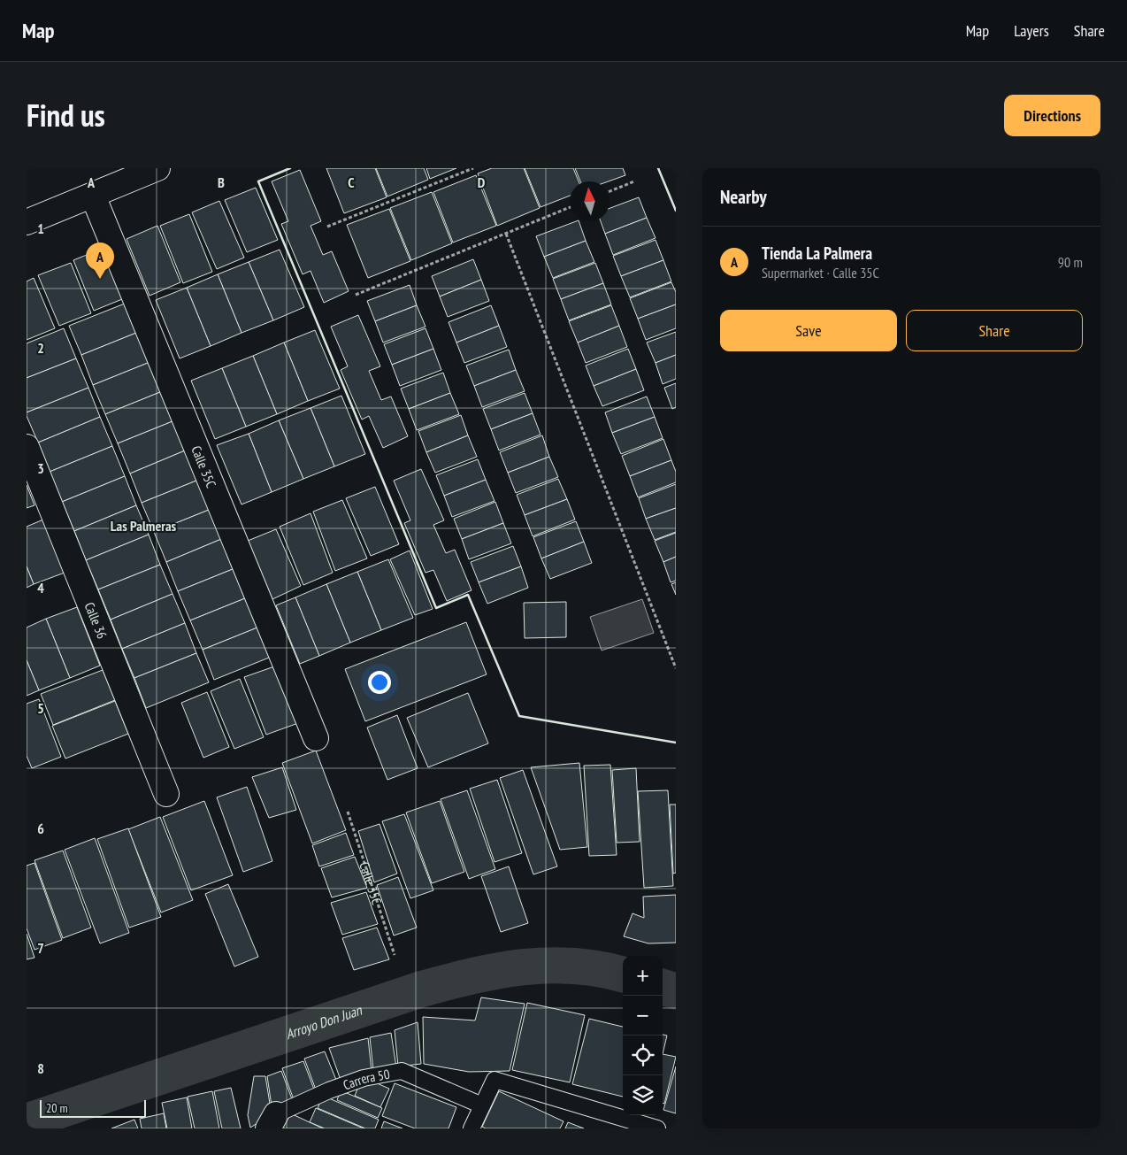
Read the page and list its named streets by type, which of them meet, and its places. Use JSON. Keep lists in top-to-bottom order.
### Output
{
  "streets": {
    "street": ["Calle 35C", "Calle 36"],
    "lane": ["Carrera 50"]
  },
  "districts": ["Las Palmeras"],
  "water": ["Arroyo Don Juan"],
  "scale_bar": "20 m",
  "north": "top",
  "page": {
    "header": "Map",
    "nav": ["Map", "Layers", "Share"],
    "title": "Find us",
    "buttons": [
      "Directions",
      ["Save", "Share"]
    ],
    "heading": "Nearby",
    "list": [
      {
        "mark": "A",
        "name": "Tienda La Palmera",
        "note": "Supermarket · Calle 35C",
        "value": "90 m"
      }
    ],
    "pins": "A",
    "map_buttons": ["+", "−"],
    "scale": "20 m"
  },
  "grid": {
    "columns": [
      "A",
      "B",
      "C",
      "D"
    ],
    "rows": [
      "1",
      "2",
      "3",
      "4",
      "5",
      "6",
      "7",
      "8"
    ]
  }
}
